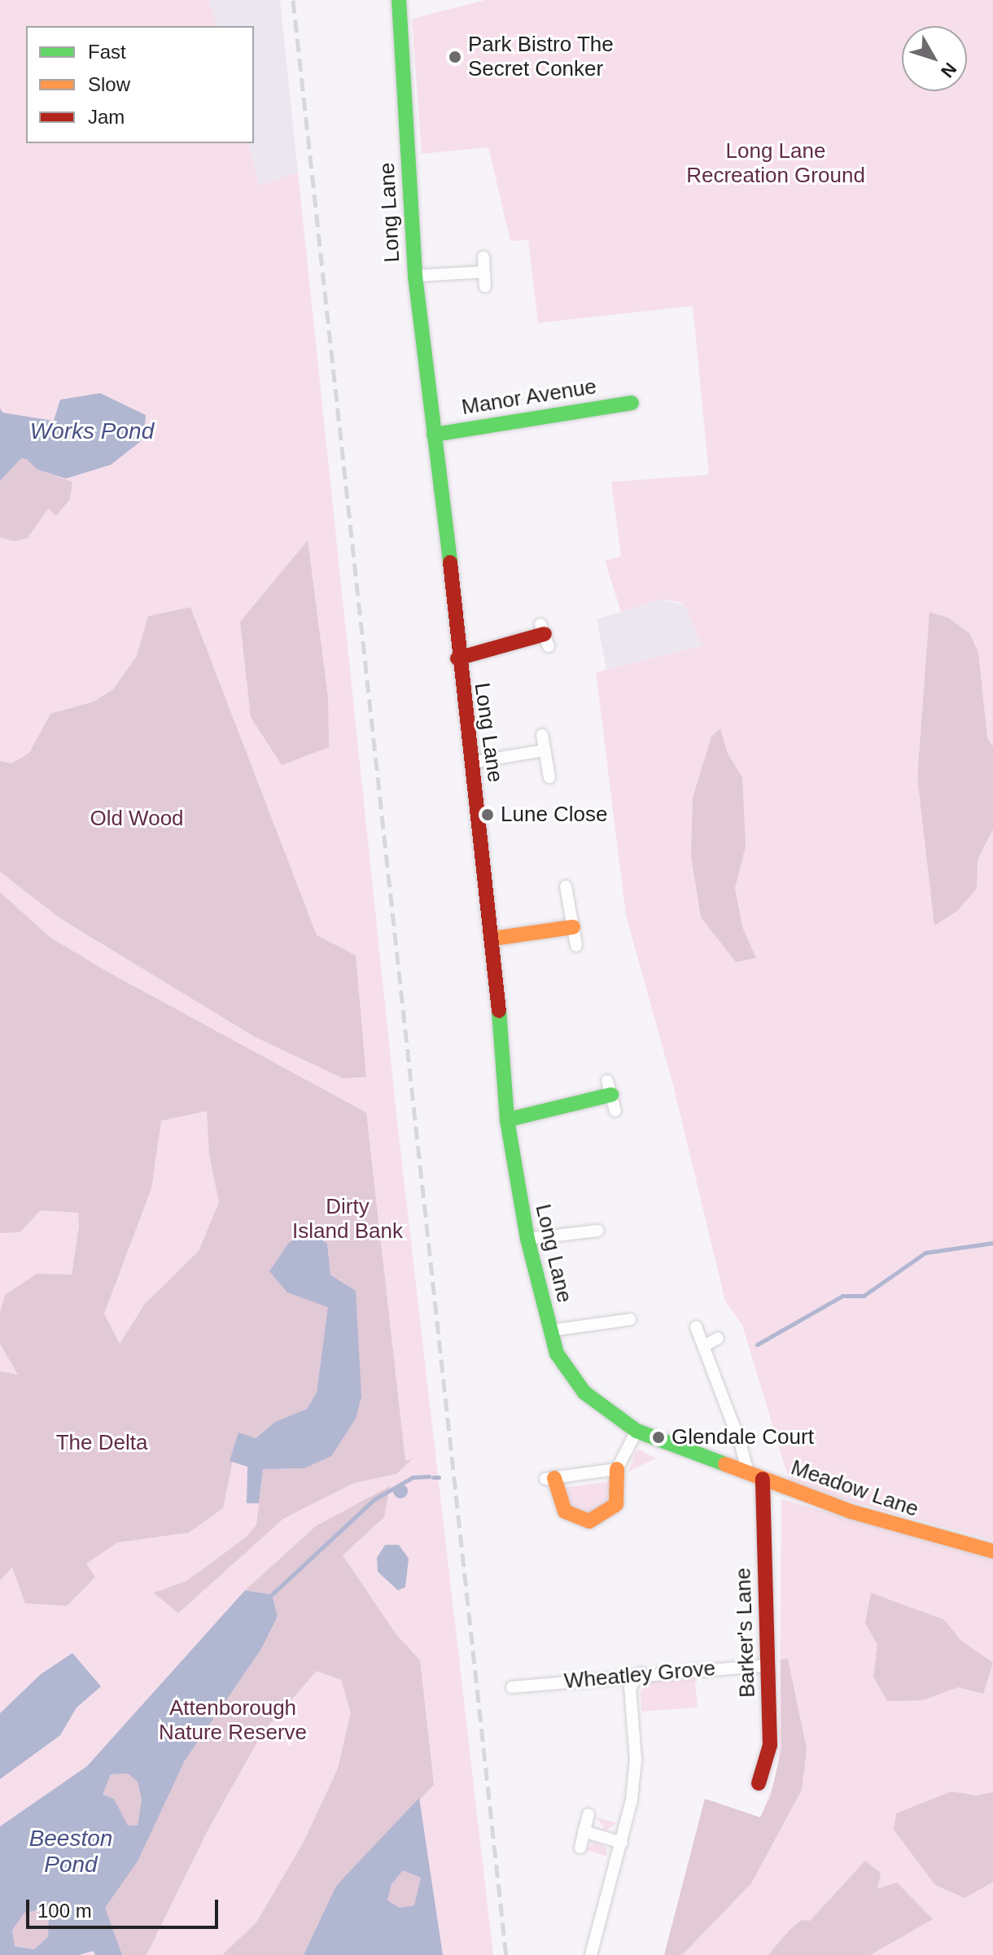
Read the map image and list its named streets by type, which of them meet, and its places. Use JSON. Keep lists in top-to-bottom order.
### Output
{
  "streets": {
    "street": [
      "Long Lane",
      "Manor Avenue",
      "Meadow Lane",
      "Barker's Lane",
      "Wheatley Grove"
    ]
  },
  "crossings": [
    ["Long Lane", "Manor Avenue"],
    ["Long Lane", "Meadow Lane"],
    ["Meadow Lane", "Barker's Lane"],
    ["Barker's Lane", "Wheatley Grove"]
  ],
  "water": ["Works Pond", "Beeston Pond"],
  "parks": [
    "Long Lane Recreation Ground",
    "Old Wood",
    "Dirty Island Bank",
    "The Delta",
    "Attenborough Nature Reserve"
  ],
  "places": ["Park Bistro The Secret Conker", "Lune Close", "Glendale Court"],
  "legend": ["Fast", "Slow", "Jam"],
  "scale_bar": "100 m",
  "north": "bottom right"
}
